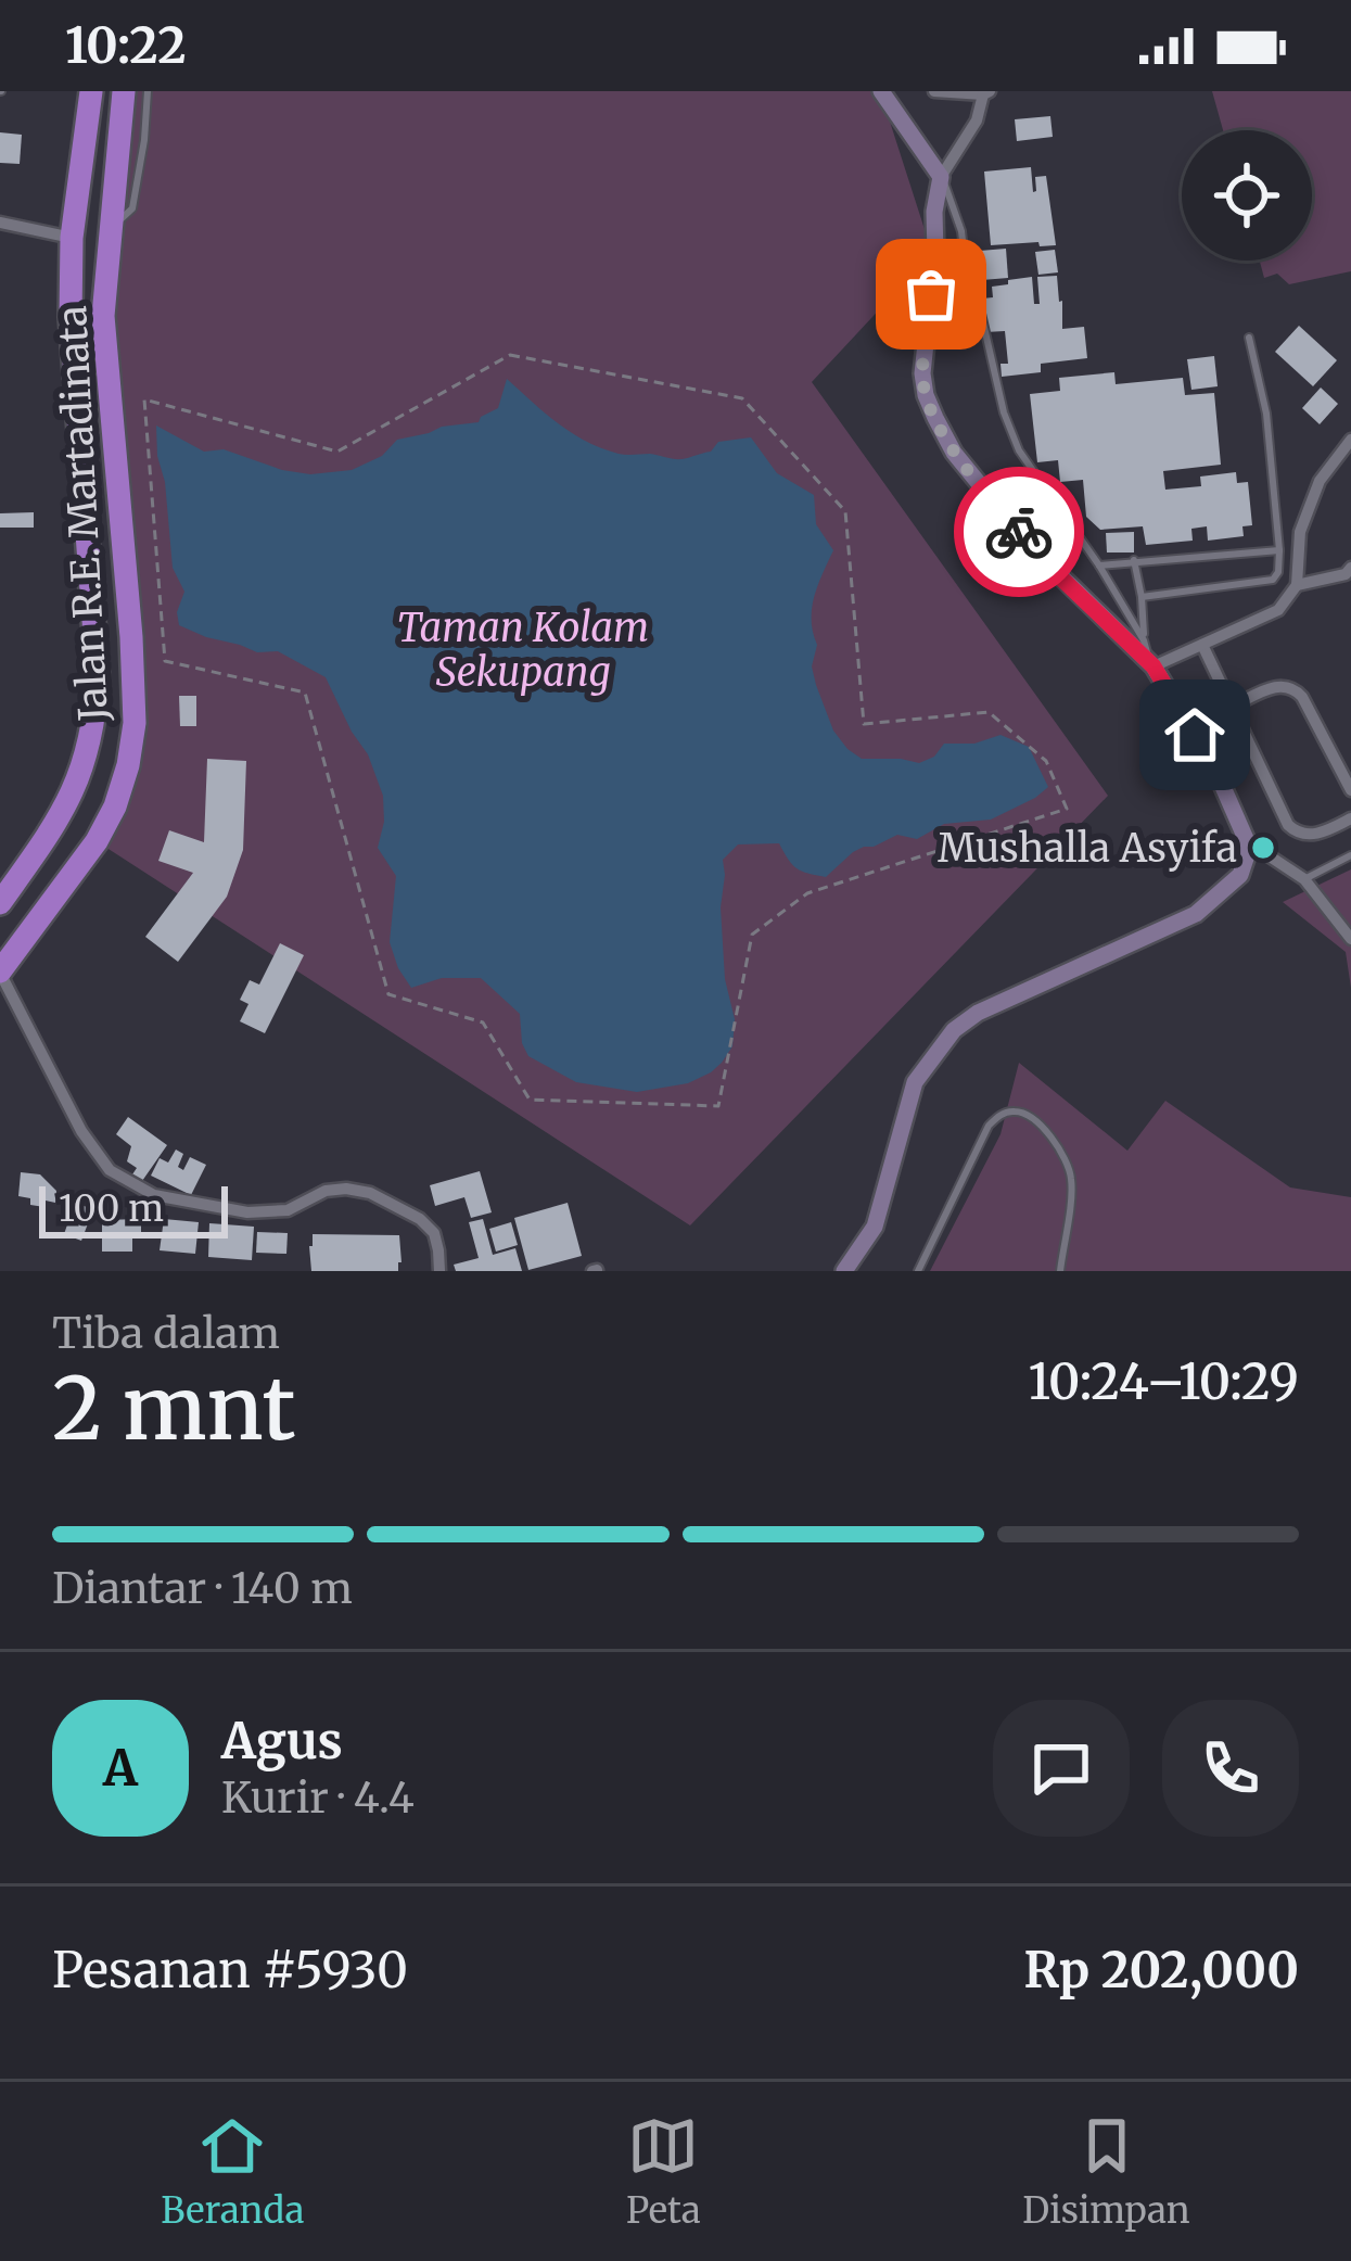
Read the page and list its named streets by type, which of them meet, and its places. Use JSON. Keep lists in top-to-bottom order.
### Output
{
  "streets": {
    "highway": ["Jalan R.E. Martadinata"]
  },
  "parks": ["Taman Kolam Sekupang"],
  "places": ["Mushalla Asyifa"],
  "scale_bar": "100 m",
  "page": {
    "status": "10:22",
    "scale": "100 m",
    "heading": ["2 mnt", "Tiba dalam", "10:24–10:29"],
    "panel": [
      "Agus",
      "Kurir · 4.4",
      "Pesanan #5930",
      "Rp 202,000"
    ],
    "bar": "Diantar · 140 m",
    "round": "A",
    "tabs": ["Beranda", "Peta", "Disimpan"]
  }
}
